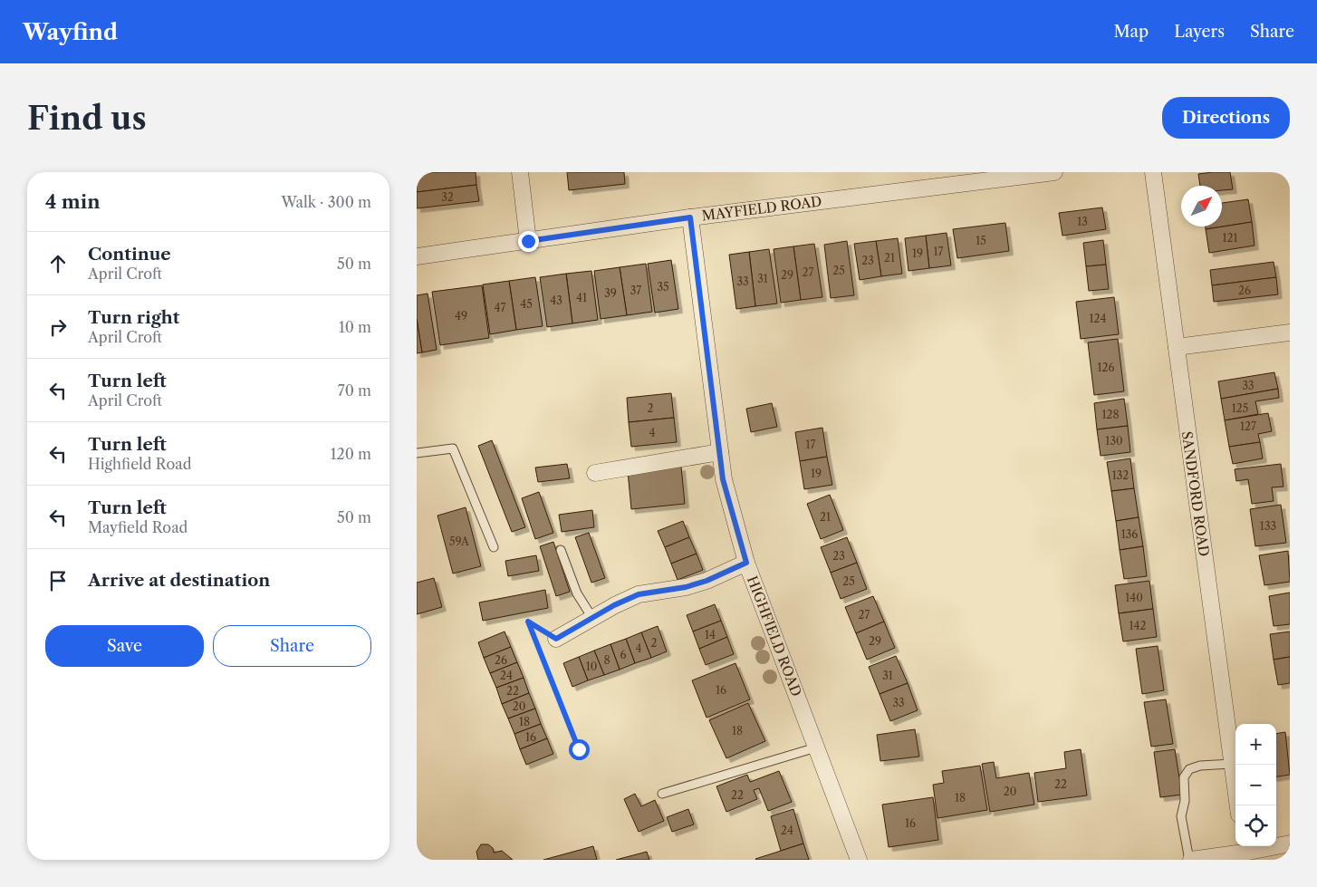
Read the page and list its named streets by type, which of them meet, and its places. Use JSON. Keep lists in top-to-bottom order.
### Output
{
  "streets": {
    "street": ["MAYFIELD ROAD", "SANDFORD ROAD", "HIGHFIELD ROAD"]
  },
  "crossings": [
    ["MAYFIELD ROAD", "HIGHFIELD ROAD"]
  ],
  "house_numbers": [
    "32",
    "13",
    "121",
    "15",
    "17",
    "19",
    "21",
    "23",
    "25",
    "27",
    "29",
    "31",
    "33",
    "35",
    "37",
    "26",
    "39",
    "41",
    "43",
    "45",
    "47",
    "49",
    "124",
    "126",
    "33",
    "2",
    "125",
    "128",
    "127",
    "4",
    "130",
    "17",
    "19",
    "132",
    "21",
    "133",
    "136",
    "59A",
    "23",
    "25",
    "140",
    "27",
    "142",
    "14",
    "29",
    "2",
    "4",
    "6",
    "26",
    "8",
    "10",
    "24",
    "31",
    "16",
    "22",
    "33",
    "20",
    "18",
    "18",
    "16",
    "22",
    "20",
    "22",
    "18",
    "16",
    "24"
  ],
  "north": "top right",
  "page": {
    "header": "Wayfind",
    "nav": ["Map", "Layers", "Share"],
    "buttons": [
      "Directions",
      ["Save", "Share"]
    ],
    "title": "Find us",
    "heading": ["4 min", "Walk · 300 m"],
    "list": [
      ["Continue", "April Croft", "50 m"],
      ["Turn right", "April Croft", "10 m"],
      ["Turn left", "April Croft", "70 m"],
      ["Turn left", "Highfield Road", "120 m"],
      ["Turn left", "Mayfield Road", "50 m"],
      "Arrive at destination"
    ],
    "map_buttons": ["+", "−"]
  }
}
